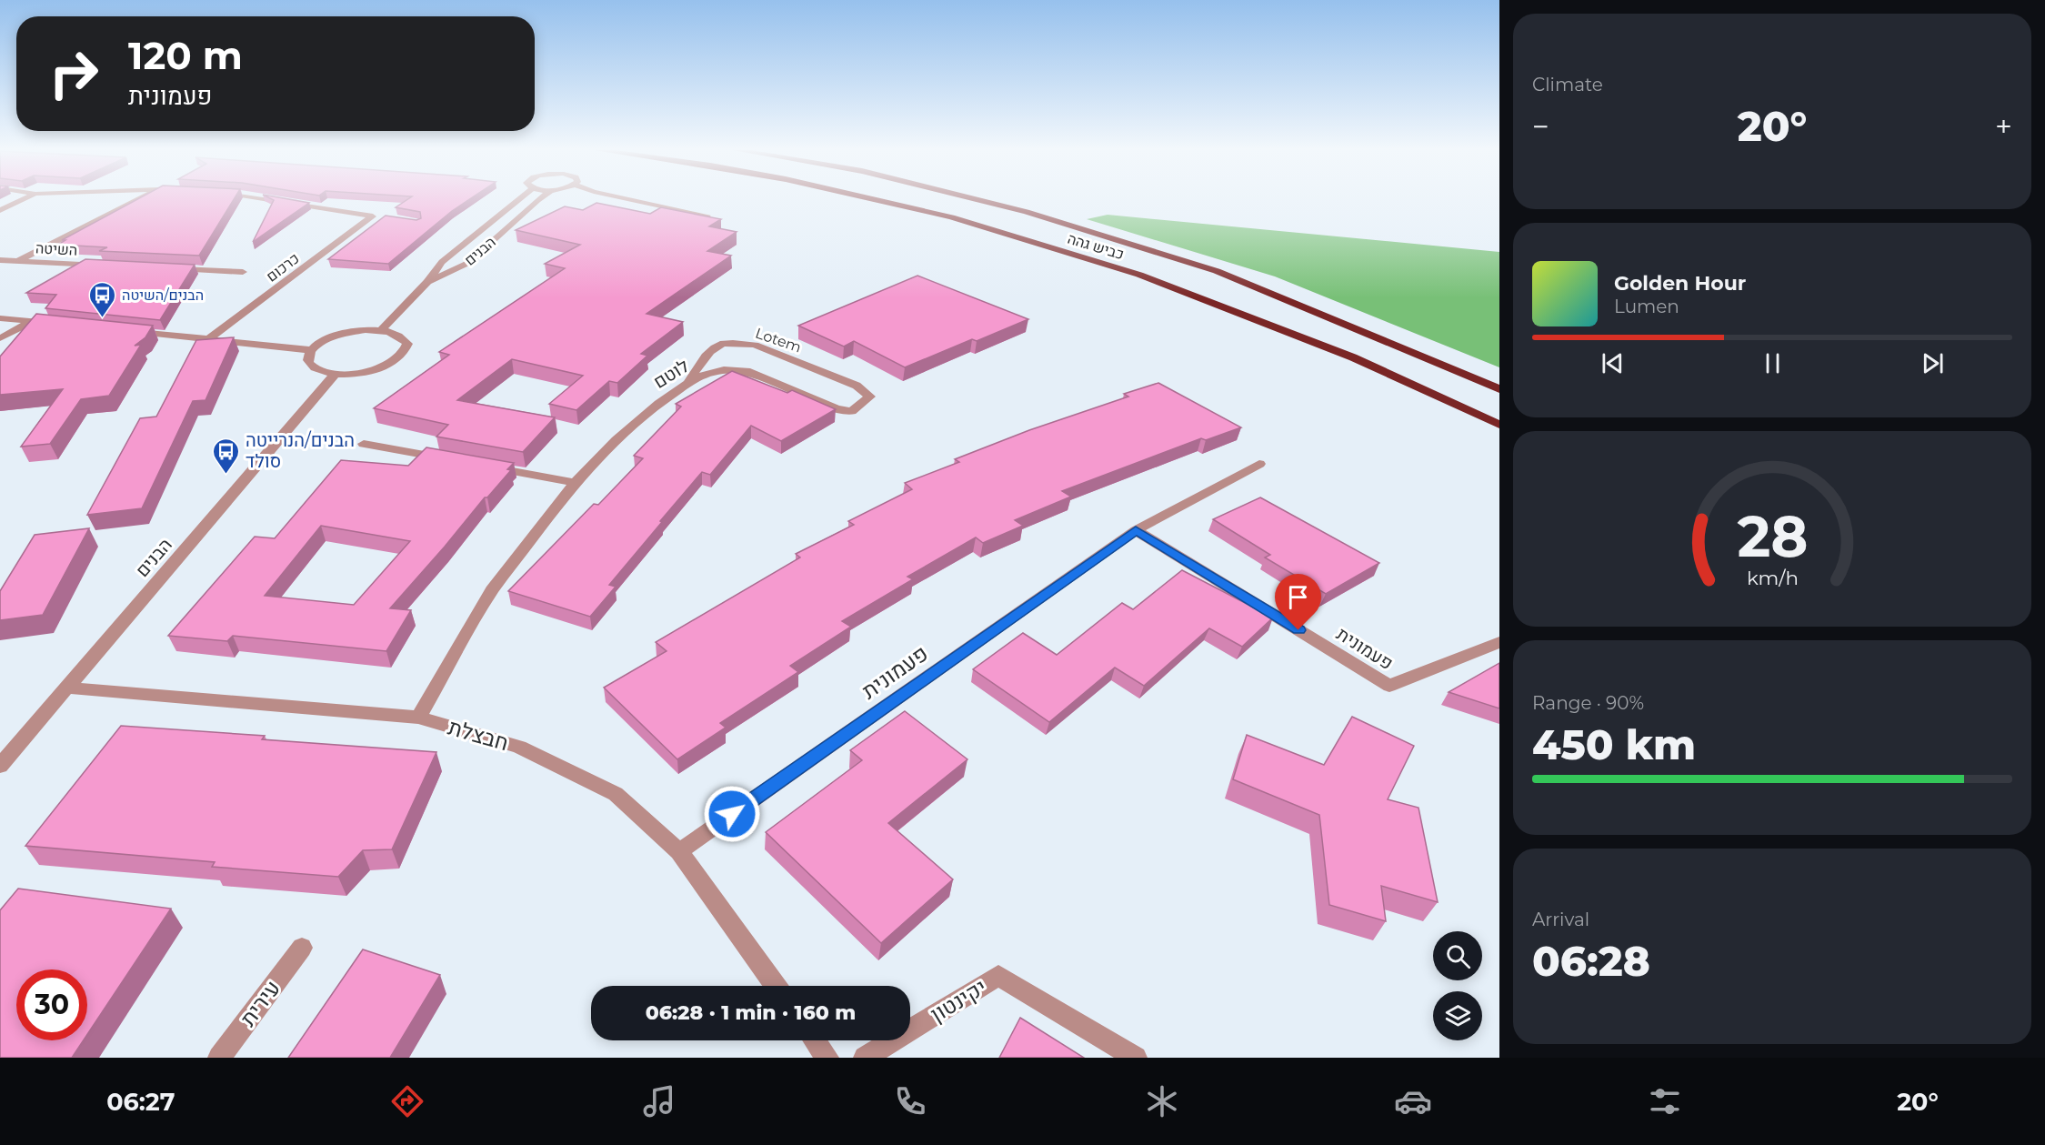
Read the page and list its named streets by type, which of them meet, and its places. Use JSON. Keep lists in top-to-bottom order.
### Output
{
  "streets": {
    "highway": ["כביש גהה"],
    "street": [
      "השיטה",
      "הבנים",
      "כרכום",
      "Lotem",
      "לוטם",
      "פעמונית",
      "חבצלת",
      "יקינטון",
      "עירית"
    ]
  },
  "crossings": [
    ["הבנים", "חבצלת"],
    ["Lotem", "לוטם"],
    ["לוטם", "חבצלת"],
    ["פעמונית", "חבצלת"]
  ],
  "places": {
    "bus stop": ["הבנים/השיטה", "הבנים/הנרייטה סולד"]
  },
  "page": {
    "tile": [
      "Climate",
      ["Range · 90%", "450 km"],
      ["Arrival", "06:28"]
    ],
    "turn": ["120 m", "פעמונית"],
    "heat": ["−", "20°", "+"],
    "song": ["Golden Hour", "Lumen"],
    "limit": "30",
    "trip": "06:28 · 1 min · 160 m",
    "tabs": ["06:27", "20°"],
    "gauge": ["28", "km/h"]
  }
}
